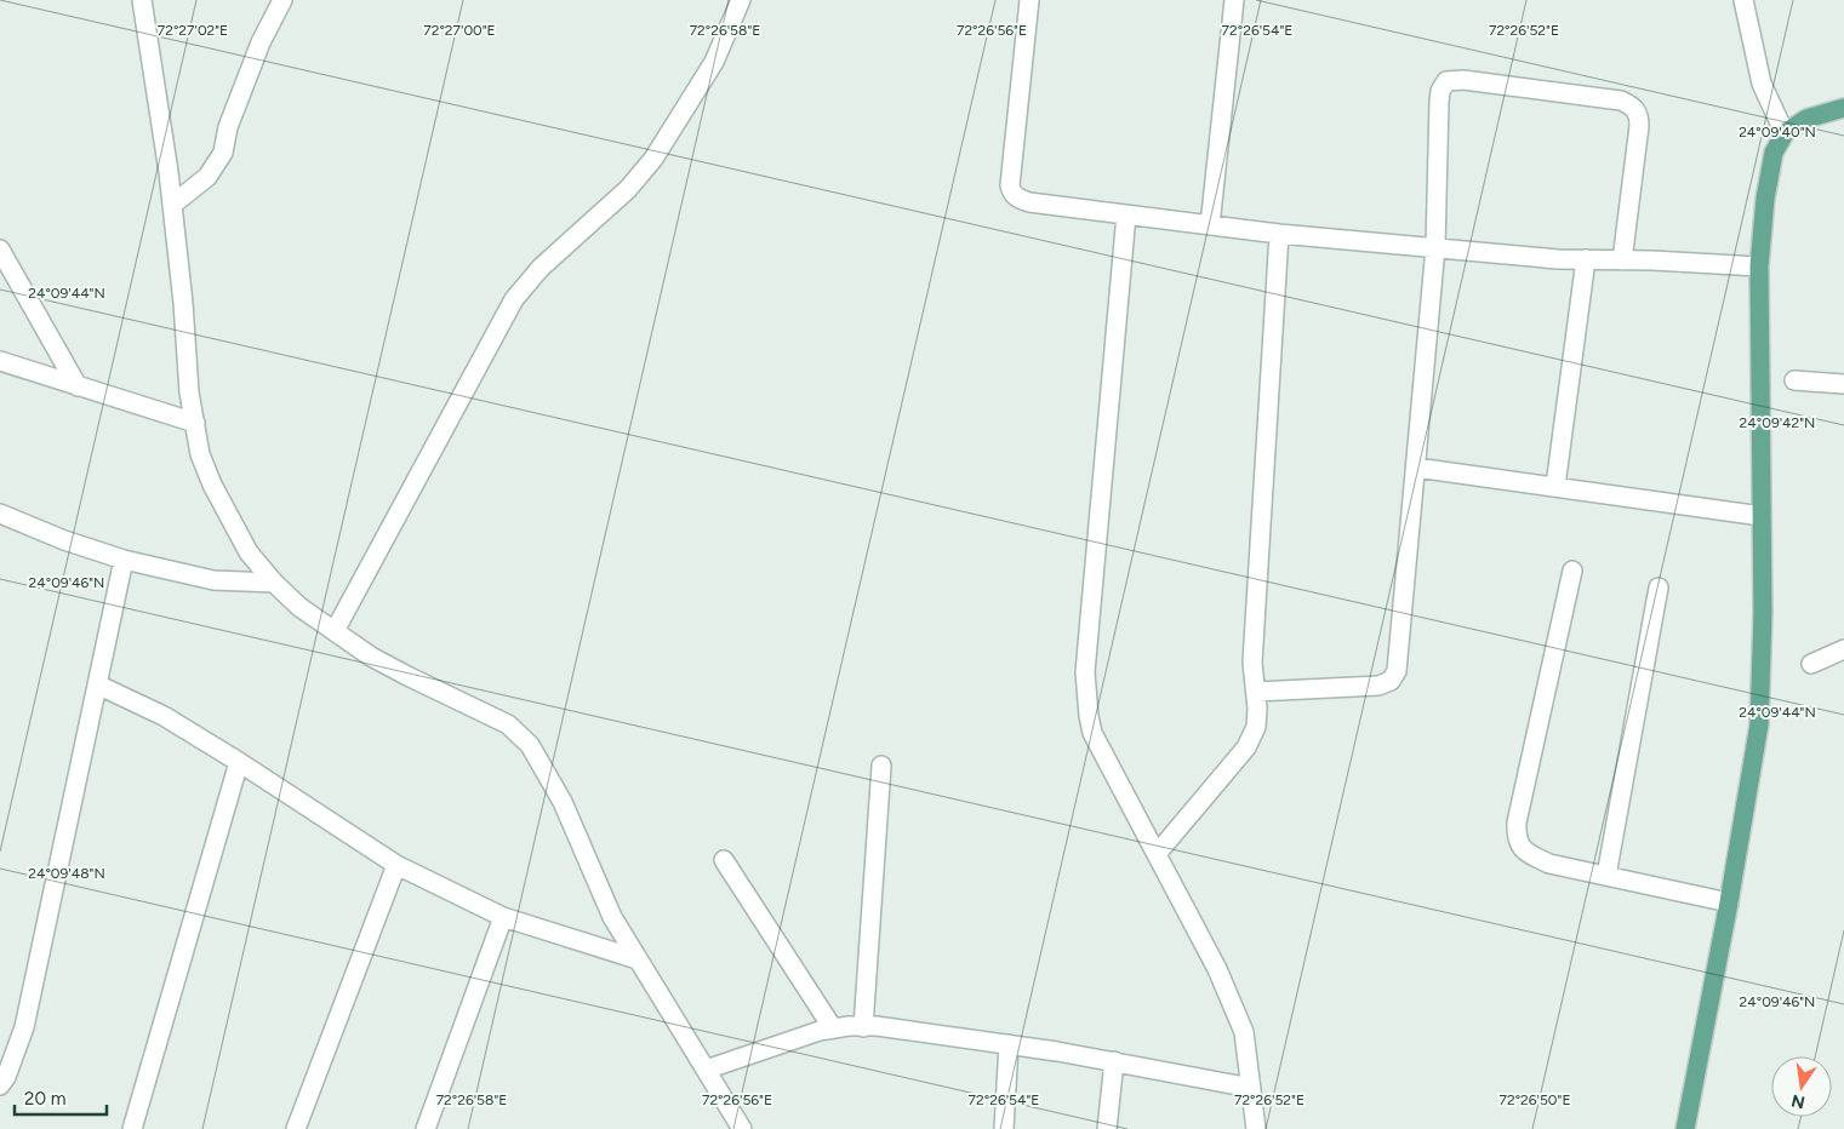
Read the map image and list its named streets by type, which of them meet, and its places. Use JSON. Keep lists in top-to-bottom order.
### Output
{
  "scale_bar": "20 m",
  "north": "bottom",
  "coordinates": [
    "72°27'02\"E",
    "72°27'00\"E",
    "72°26'58\"E",
    "72°26'56\"E",
    "72°26'54\"E",
    "72°26'52\"E",
    "24°09'40\"N",
    "24°09'44\"N",
    "24°09'42\"N",
    "24°09'46\"N",
    "24°09'48\"N",
    "72°26'50\"E"
  ]
}
